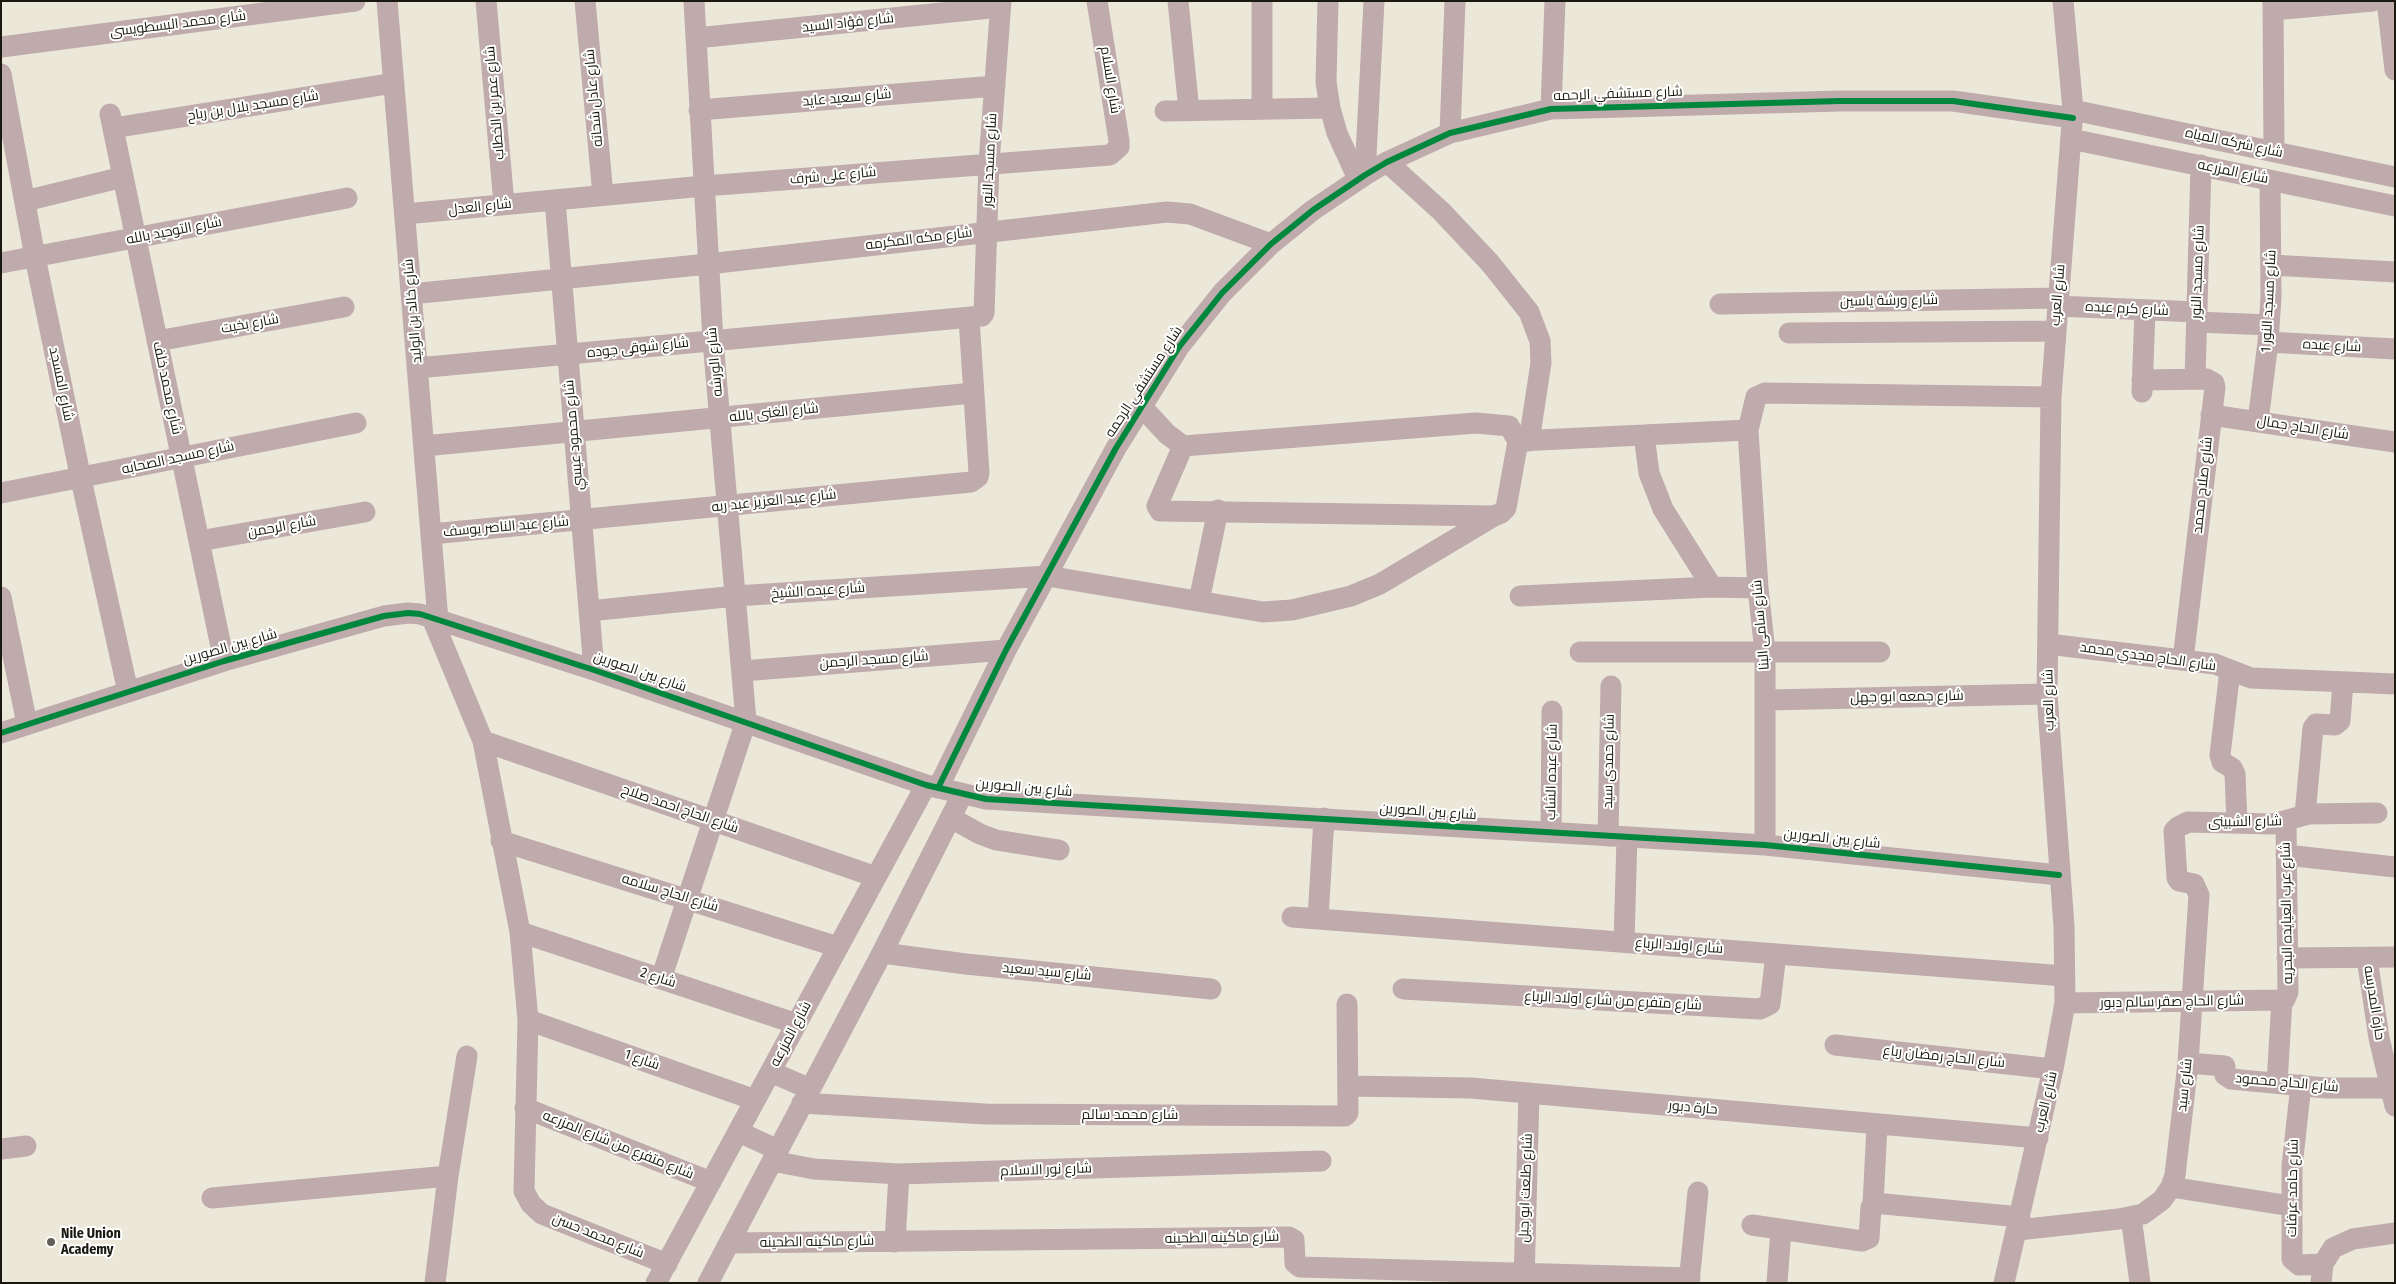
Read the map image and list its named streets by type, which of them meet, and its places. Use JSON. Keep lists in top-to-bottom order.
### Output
{
  "streets": {
    "street": [
      "شارع فؤاد السيد",
      "شارع محمد البسطويسى",
      "شارع السلام",
      "شارع مستشفي الرحمه",
      "شارع عادل شحاته",
      "شارع سعيد عايد",
      "شارع عمر بن الخطاب",
      "شارع مسجد بلال بن رباح",
      "شارع شركه المياه",
      "شارع مسجد النور",
      "شارع المزرعه",
      "شارع على شرف",
      "شارع العدل",
      "شارع التوحيد بالله",
      "شارع مكه المكرمه",
      "شارع العرب",
      "شارع ورشة ياسين",
      "شارع مسجد النور 1",
      "شارع كرم عبده",
      "شارع خالد بن الوليد",
      "شارع بخيت",
      "شارع عبده",
      "شارع شوقى جوده",
      "شارع الورشه",
      "شارع المسجد",
      "شارع محمد خلف",
      "شارع الغنى بالله",
      "شارع الحاج جمال",
      "شارع محمود عيسي",
      "شارع مسجد الصحابه",
      "شارع صلاح محمد",
      "شارع عبد العزيز عبد ربه",
      "شارع الرحمن",
      "شارع عبد الناصر يوسف",
      "شارع عبده الشيخ",
      "شارع سامى البنا",
      "شارع بين الصورين",
      "شارع الحاج مجدي محمد",
      "شارع مسجد الرحمن",
      "شارع جمعه ابو جهل",
      "شارع حمدى سيد",
      "شارع عبده الشاب",
      "شارع الحاج احمد صلاح",
      "شارع الشبينى",
      "شارع الحاج سلامه",
      "شارع عرب العيايده البحريه",
      "شارع اولاد الرباع",
      "شارع سيد سعيد",
      "شارع 2",
      "شارع متفرع من شارع اولاد الرباع",
      "شارع الحاج صقر سالم دبور",
      "حارة المدرسه",
      "شارع الحاج رمضان رباع",
      "شارع 1",
      "شارع الحاج محمود",
      "شارع سيد",
      "حارة دبور",
      "شارع محمد سالم",
      "شارع متفرع من شارع المزرعه",
      "شارع نور الاسلام",
      "شارع طلعت ابو جبل",
      "شارع حامد عرفات",
      "شارع محمد حسن",
      "شارع ماكينه الطحينه"
    ]
  },
  "crossings": [
    ["شارع فؤاد السيد", "شارع مسجد النور"],
    ["شارع فؤاد السيد", "شارع الورشه"],
    ["شارع السلام", "شارع على شرف"],
    ["شارع مستشفي الرحمه", "شارع شركه المياه"],
    ["شارع مستشفي الرحمه", "شارع المزرعه"],
    ["شارع مستشفي الرحمه", "شارع مكه المكرمه"],
    ["شارع مستشفي الرحمه", "شارع العرب"],
    ["شارع مستشفي الرحمه", "شارع عبده الشيخ"],
    ["شارع مستشفي الرحمه", "شارع بين الصورين"],
    ["شارع مستشفي الرحمه", "شارع مسجد الرحمن"],
    ["شارع عادل شحاته", "شارع على شرف"],
    ["شارع سعيد عايد", "شارع مسجد النور"],
    ["شارع سعيد عايد", "شارع الورشه"],
    ["شارع عمر بن الخطاب", "شارع العدل"],
    ["شارع مسجد بلال بن رباح", "شارع خالد بن الوليد"],
    ["شارع مسجد بلال بن رباح", "شارع محمد خلف"],
    ["شارع شركه المياه", "شارع العرب"],
    ["شارع مسجد النور", "شارع المزرعه"],
    ["شارع مسجد النور", "شارع على شرف"],
    ["شارع مسجد النور", "شارع مكه المكرمه"],
    ["شارع مسجد النور", "شارع كرم عبده"],
    ["شارع مسجد النور", "شارع شوقى جوده"],
    ["شارع مسجد النور", "شارع الغنى بالله"],
    ["شارع مسجد النور", "شارع صلاح محمد"],
    ["شارع مسجد النور", "شارع عبد العزيز عبد ربه"],
    ["شارع المزرعه", "شارع العرب"],
    ["شارع المزرعه", "شارع مسجد النور 1"],
    ["شارع المزرعه", "شارع بين الصورين"],
    ["شارع المزرعه", "شارع الحاج احمد صلاح"],
    ["شارع المزرعه", "شارع الحاج سلامه"],
    ["شارع المزرعه", "شارع 2"],
    ["شارع المزرعه", "شارع 1"],
    ["شارع المزرعه", "شارع متفرع من شارع المزرعه"],
    ["شارع المزرعه", "شارع نور الاسلام"],
    ["شارع المزرعه", "شارع محمد حسن"],
    ["شارع على شرف", "شارع العدل"],
    ["شارع على شرف", "شارع الورشه"],
    ["شارع على شرف", "شارع محمود عيسي"],
    ["شارع العدل", "شارع خالد بن الوليد"],
    ["شارع العدل", "شارع محمود عيسي"],
    ["شارع التوحيد بالله", "شارع المسجد"],
    ["شارع التوحيد بالله", "شارع محمد خلف"],
    ["شارع مكه المكرمه", "شارع خالد بن الوليد"],
    ["شارع مكه المكرمه", "شارع الورشه"],
    ["شارع مكه المكرمه", "شارع محمود عيسي"],
    ["شارع العرب", "شارع ورشة ياسين"],
    ["شارع العرب", "شارع كرم عبده"],
    ["شارع العرب", "شارع سامى البنا"],
    ["شارع العرب", "شارع بين الصورين"],
    ["شارع العرب", "شارع الحاج مجدي محمد"],
    ["شارع العرب", "شارع جمعه ابو جهل"],
    ["شارع العرب", "شارع اولاد الرباع"],
    ["شارع العرب", "شارع الحاج صقر سالم دبور"],
    ["شارع العرب", "شارع الحاج رمضان رباع"],
    ["شارع العرب", "شارع سيد"],
    ["شارع العرب", "حارة دبور"],
    ["شارع ورشة ياسين", "شارع كرم عبده"],
    ["شارع مسجد النور 1", "شارع كرم عبده"],
    ["شارع مسجد النور 1", "شارع عبده"],
    ["شارع مسجد النور 1", "شارع الحاج جمال"],
    ["شارع كرم عبده", "شارع عبده"],
    ["شارع كرم عبده", "شارع صلاح محمد"],
    ["شارع خالد بن الوليد", "شارع شوقى جوده"],
    ["شارع خالد بن الوليد", "شارع الغنى بالله"],
    ["شارع خالد بن الوليد", "شارع عبد الناصر يوسف"],
    ["شارع خالد بن الوليد", "شارع بين الصورين"],
    ["شارع خالد بن الوليد", "شارع الحاج احمد صلاح"],
    ["شارع خالد بن الوليد", "شارع الحاج سلامه"],
    ["شارع خالد بن الوليد", "شارع 2"],
    ["شارع خالد بن الوليد", "شارع محمد حسن"],
    ["شارع بخيت", "شارع محمد خلف"],
    ["شارع شوقى جوده", "شارع الورشه"],
    ["شارع شوقى جوده", "شارع محمود عيسي"],
    ["شارع الورشه", "شارع الغنى بالله"],
    ["شارع الورشه", "شارع عبد العزيز عبد ربه"],
    ["شارع الورشه", "شارع عبده الشيخ"],
    ["شارع الورشه", "شارع بين الصورين"],
    ["شارع الورشه", "شارع مسجد الرحمن"],
    ["شارع المسجد", "شارع مسجد الصحابه"],
    ["شارع المسجد", "شارع بين الصورين"],
    ["شارع محمد خلف", "شارع مسجد الصحابه"],
    ["شارع محمد خلف", "شارع الرحمن"],
    ["شارع محمد خلف", "شارع بين الصورين"],
    ["شارع الغنى بالله", "شارع محمود عيسي"],
    ["شارع الحاج جمال", "شارع صلاح محمد"],
    ["شارع محمود عيسي", "شارع عبد العزيز عبد ربه"],
    ["شارع محمود عيسي", "شارع عبد الناصر يوسف"],
    ["شارع محمود عيسي", "شارع عبده الشيخ"],
    ["شارع محمود عيسي", "شارع بين الصورين"],
    ["شارع صلاح محمد", "شارع الحاج مجدي محمد"],
    ["شارع عبد العزيز عبد ربه", "شارع عبد الناصر يوسف"],
    ["شارع سامى البنا", "شارع بين الصورين"],
    ["شارع سامى البنا", "شارع جمعه ابو جهل"],
    ["شارع بين الصورين", "شارع حمدى سيد"],
    ["شارع بين الصورين", "شارع عبده الشاب"],
    ["شارع الحاج مجدي محمد", "شارع عرب العيايده البحريه"],
    ["شارع حمدى سيد", "شارع اولاد الرباع"],
    ["شارع الشبينى", "شارع عرب العيايده البحريه"],
    ["شارع الشبينى", "شارع سيد"],
    ["شارع عرب العيايده البحريه", "شارع الحاج صقر سالم دبور"],
    ["شارع عرب العيايده البحريه", "شارع الحاج محمود"],
    ["شارع اولاد الرباع", "شارع متفرع من شارع اولاد الرباع"],
    ["شارع 2", "شارع محمد حسن"],
    ["شارع الحاج صقر سالم دبور", "شارع سيد"],
    ["حارة المدرسه", "شارع الحاج محمود"],
    ["شارع 1", "شارع محمد حسن"],
    ["شارع الحاج محمود", "شارع سيد"],
    ["شارع الحاج محمود", "شارع حامد عرفات"],
    ["حارة دبور", "شارع محمد سالم"],
    ["حارة دبور", "شارع طلعت ابو جبل"],
    ["شارع متفرع من شارع المزرعه", "شارع محمد حسن"],
    ["شارع طلعت ابو جبل", "شارع ماكينه الطحينه"]
  ],
  "places": ["Nile Union Academy"]
}
